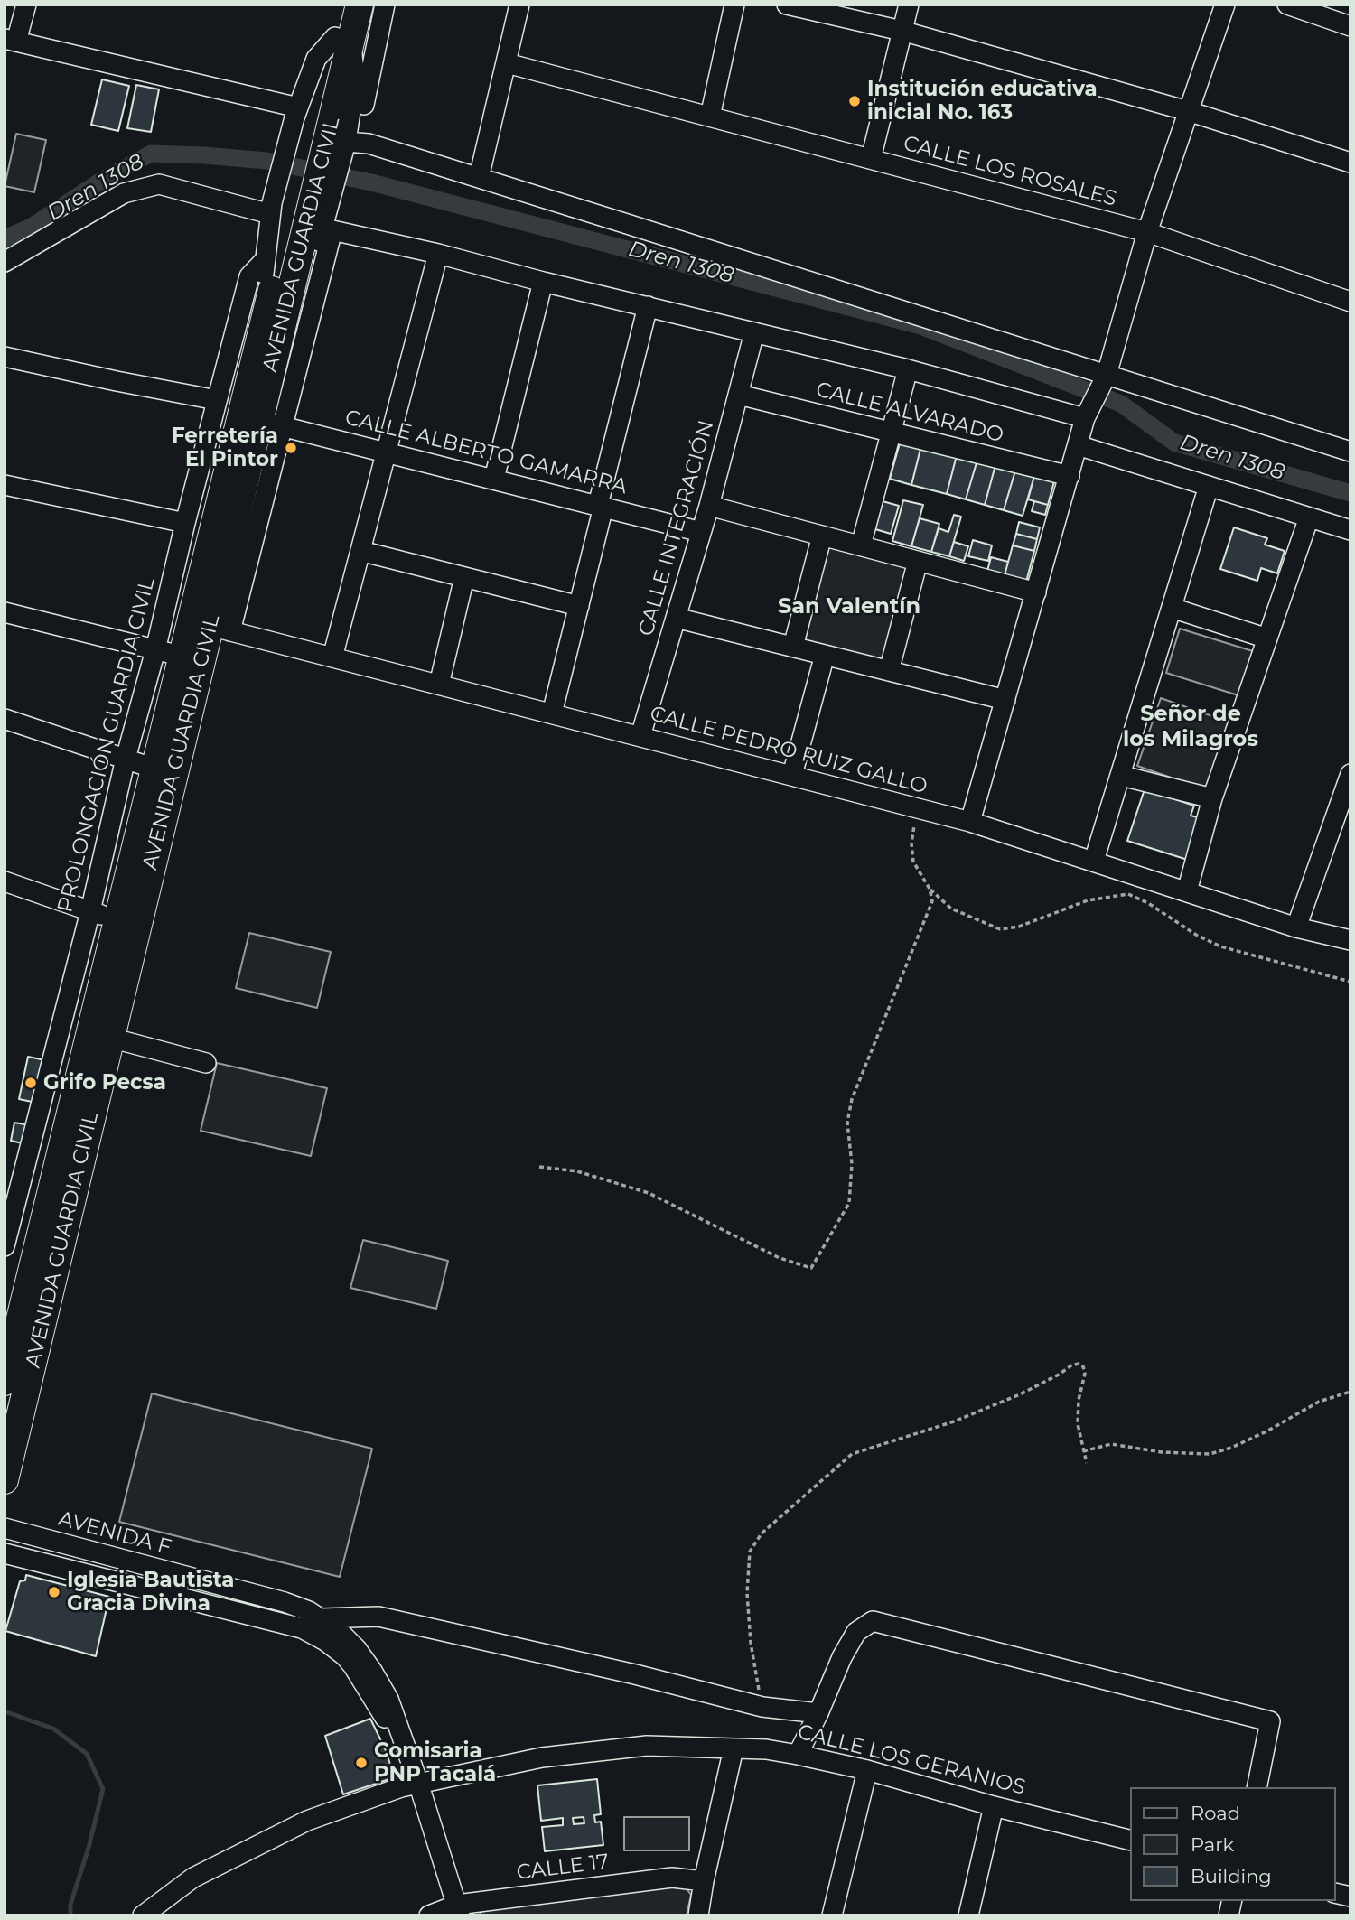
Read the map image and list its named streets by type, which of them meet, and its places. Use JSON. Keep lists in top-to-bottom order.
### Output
{
  "streets": {
    "highway": ["AVENIDA GUARDIA CIVIL"],
    "street": [
      "CALLE LOS ROSALES",
      "CALLE ALVARADO",
      "CALLE ALBERTO GAMARRA",
      "CALLE INTEGRACIÓN",
      "PROLONGACIÓN GUARDIA CIVIL",
      "CALLE PEDRO RUIZ GALLO",
      "AVENIDA F",
      "CALLE LOS GERANIOS",
      "CALLE 17"
    ]
  },
  "crossings": [
    ["AVENIDA GUARDIA CIVIL", "CALLE ALBERTO GAMARRA"],
    ["AVENIDA GUARDIA CIVIL", "CALLE PEDRO RUIZ GALLO"],
    ["CALLE ALVARADO", "CALLE INTEGRACIÓN"],
    ["CALLE ALBERTO GAMARRA", "CALLE INTEGRACIÓN"],
    ["CALLE INTEGRACIÓN", "CALLE PEDRO RUIZ GALLO"],
    ["AVENIDA F", "CALLE LOS GERANIOS"],
    ["AVENIDA F", "CALLE 17"]
  ],
  "districts": ["San Valentín", "Señor de los Milagros"],
  "water": ["Dren 1308"],
  "places": [
    "Institución educativa inicial No. 163",
    "Ferretería El Pintor",
    "Grifo Pecsa",
    "Iglesia Bautista Gracia Divina",
    "Comisaria PNP Tacalá"
  ],
  "legend": ["Road", "Park", "Building"]
}
